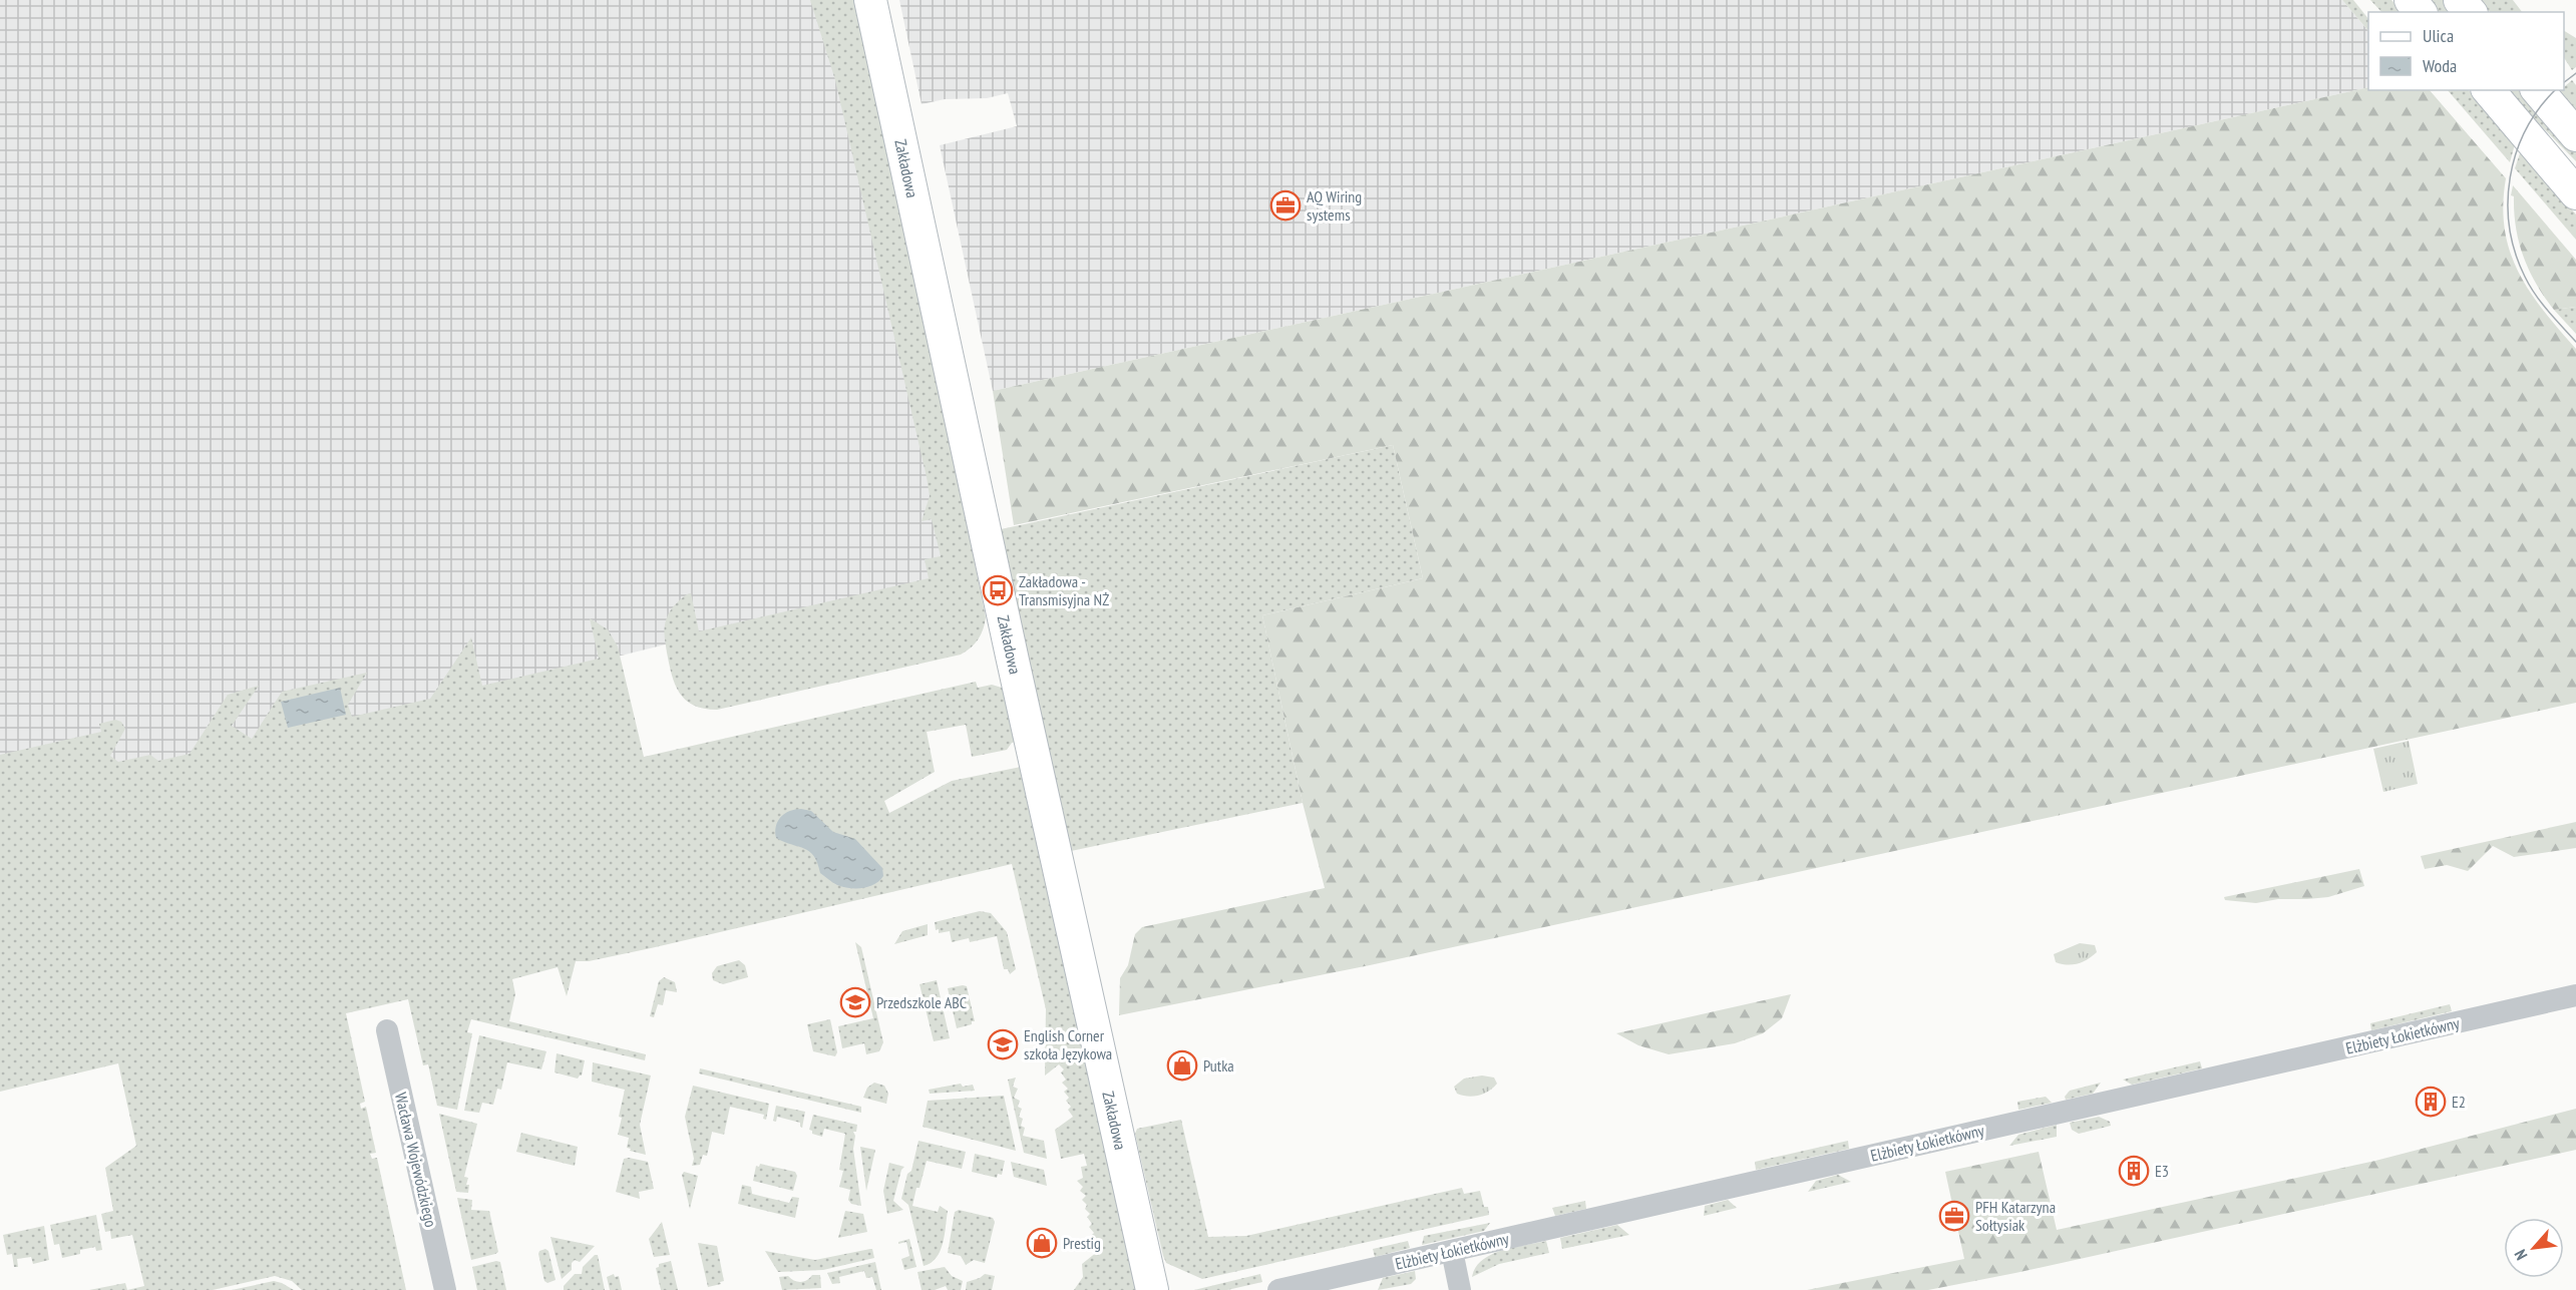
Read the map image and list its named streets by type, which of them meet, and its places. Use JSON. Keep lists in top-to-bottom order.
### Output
{
  "streets": {
    "street": ["Zakładowa", "Elżbiety Łokietkówny", "Wacława Wojewódzkiego"]
  },
  "places": {
    "office": ["AQ Wiring systems", "PFH Katarzyna Sołtysiak"],
    "bus stop": ["Zakładowa - Transmisyjna NŻ"],
    "school or university": ["Przedszkole ABC", "English Corner szkoła Językowa"],
    "shop": ["Putka", "Prestig"],
    "building": ["E2", "E3"]
  },
  "legend": ["Ulica", "Woda"],
  "north": "bottom left"
}
